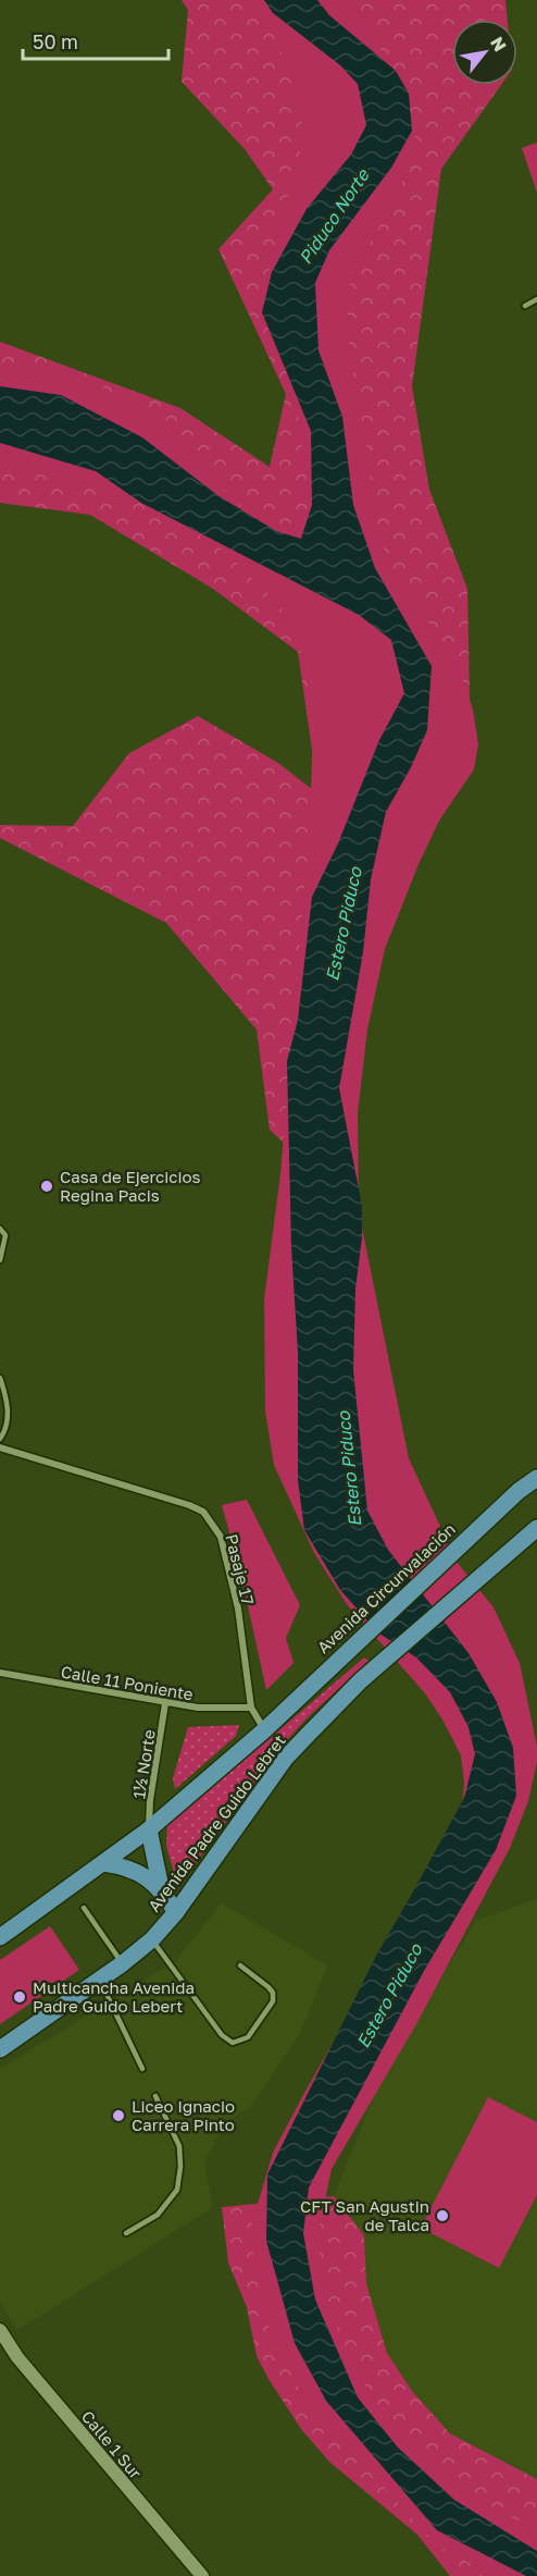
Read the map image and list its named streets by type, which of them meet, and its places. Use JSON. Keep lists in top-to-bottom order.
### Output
{
  "streets": {
    "main road": ["Avenida Circunvalación", "Avenida Padre Guido Lebret"],
    "street": [
      "Pasaje 17",
      "Calle 11 Poniente",
      "1½ Norte",
      "Calle 1 Sur"
    ]
  },
  "crossings": [
    ["Pasaje 17", "Avenida Circunvalación"],
    ["Pasaje 17", "Calle 11 Poniente"],
    ["Pasaje 17", "Avenida Padre Guido Lebret"],
    ["Avenida Circunvalación", "Avenida Padre Guido Lebret"],
    ["Calle 11 Poniente", "1½ Norte"],
    ["1½ Norte", "Avenida Padre Guido Lebret"]
  ],
  "water": ["Piduco Norte", "Estero Piduco"],
  "places": [
    "Casa de Ejercicios Regina Pacis",
    "Multicancha Avenida Padre Guido Lebert",
    "Liceo Ignacio Carrera Pinto",
    "CFT San Agustin de Talca"
  ],
  "scale_bar": "50 m",
  "north": "top right"
}
